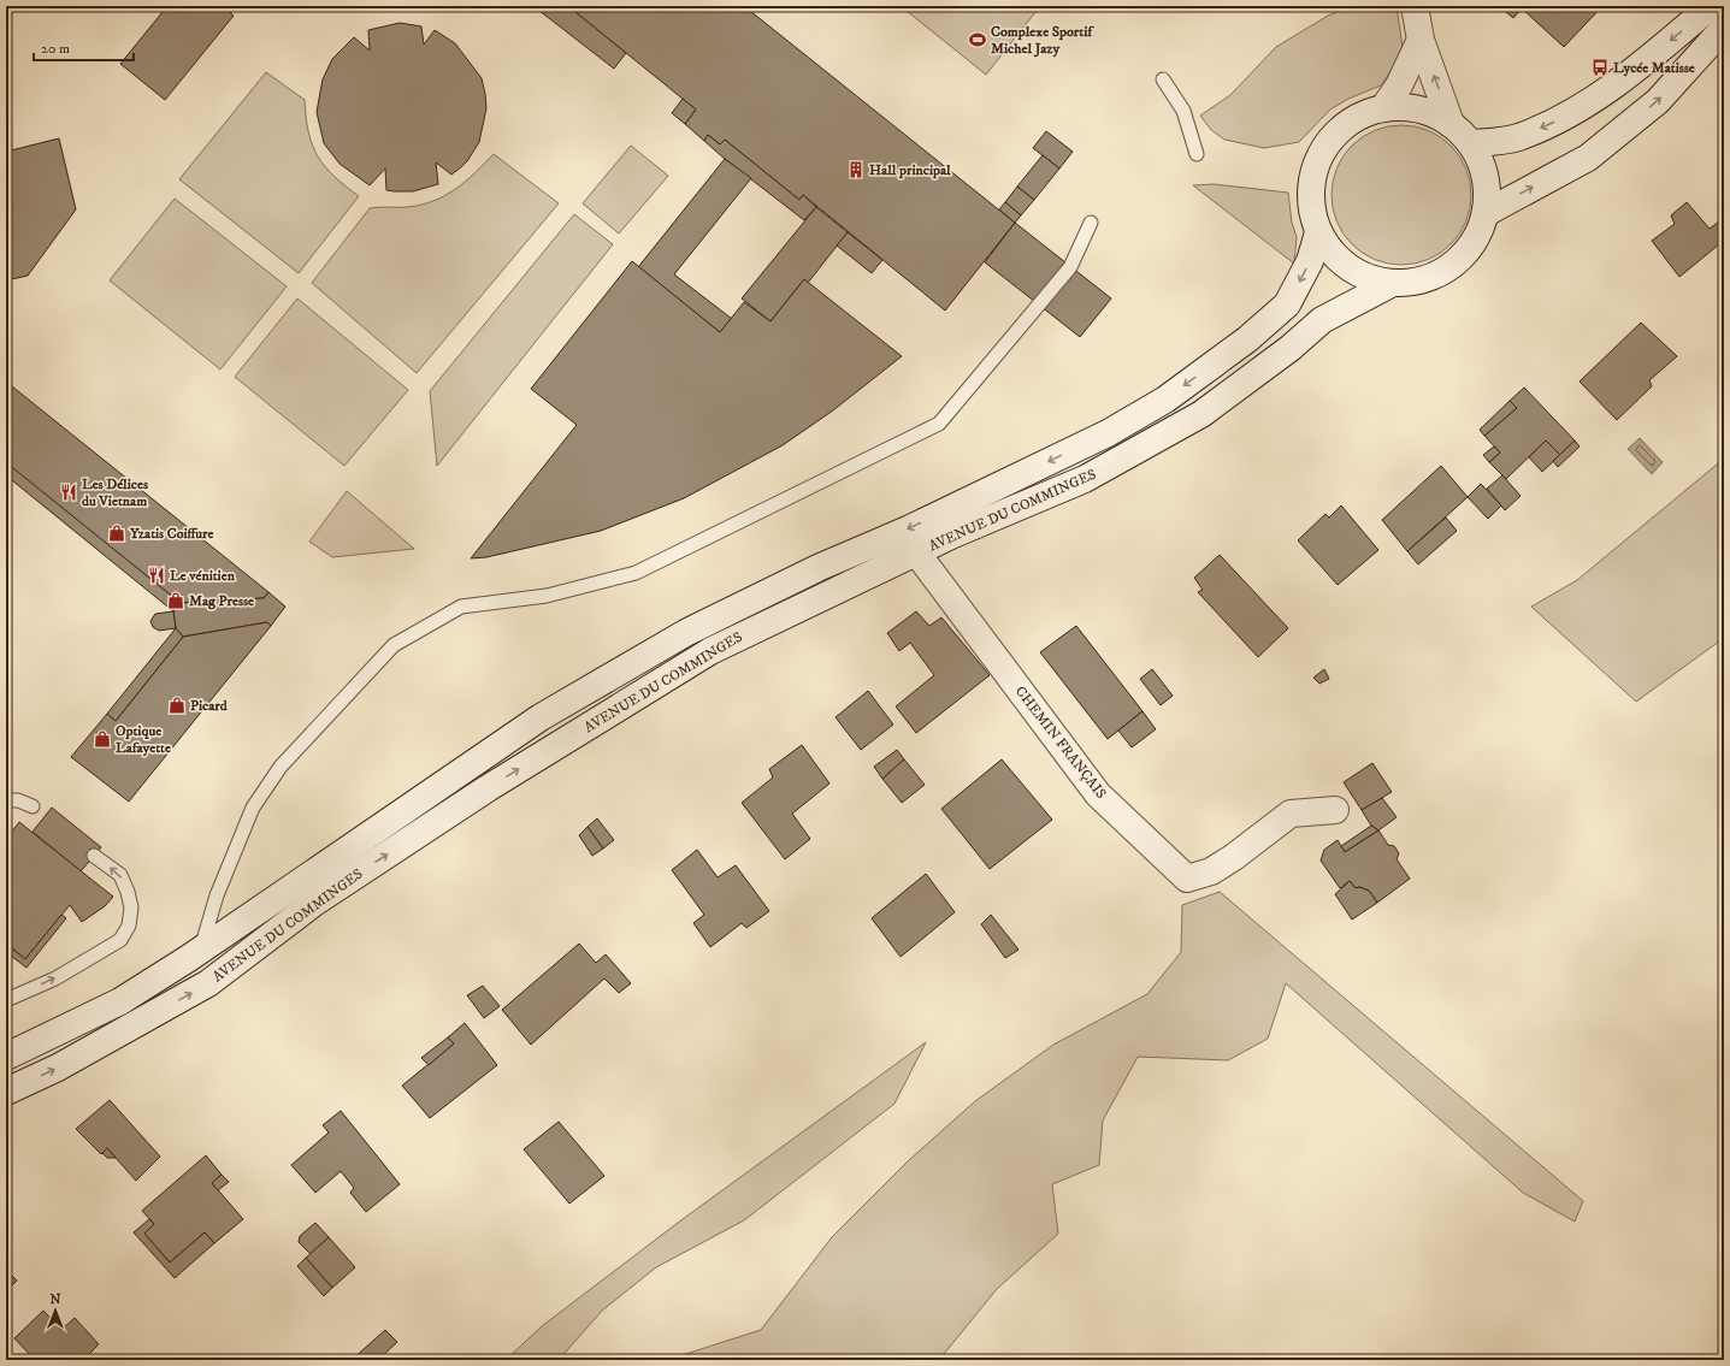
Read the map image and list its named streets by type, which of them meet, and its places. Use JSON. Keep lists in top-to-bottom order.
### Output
{
  "streets": {
    "main road": ["AVENUE DU COMMINGES", "CHEMIN FRANÇAIS"]
  },
  "crossings": [
    ["AVENUE DU COMMINGES", "CHEMIN FRANÇAIS"]
  ],
  "places": {
    "sports": ["Complexe Sportif Michel Jazy"],
    "bus stop": ["Lycée Matisse"],
    "building": ["Hall principal"],
    "restaurant": ["Les Délices du Vietnam", "Le vénitien"],
    "shop": [
      "Yzatis Coiffure",
      "Mag Presse",
      "Picard",
      "Optique Lafayette"
    ]
  },
  "scale_bar": "20 m",
  "north": "top"
}
